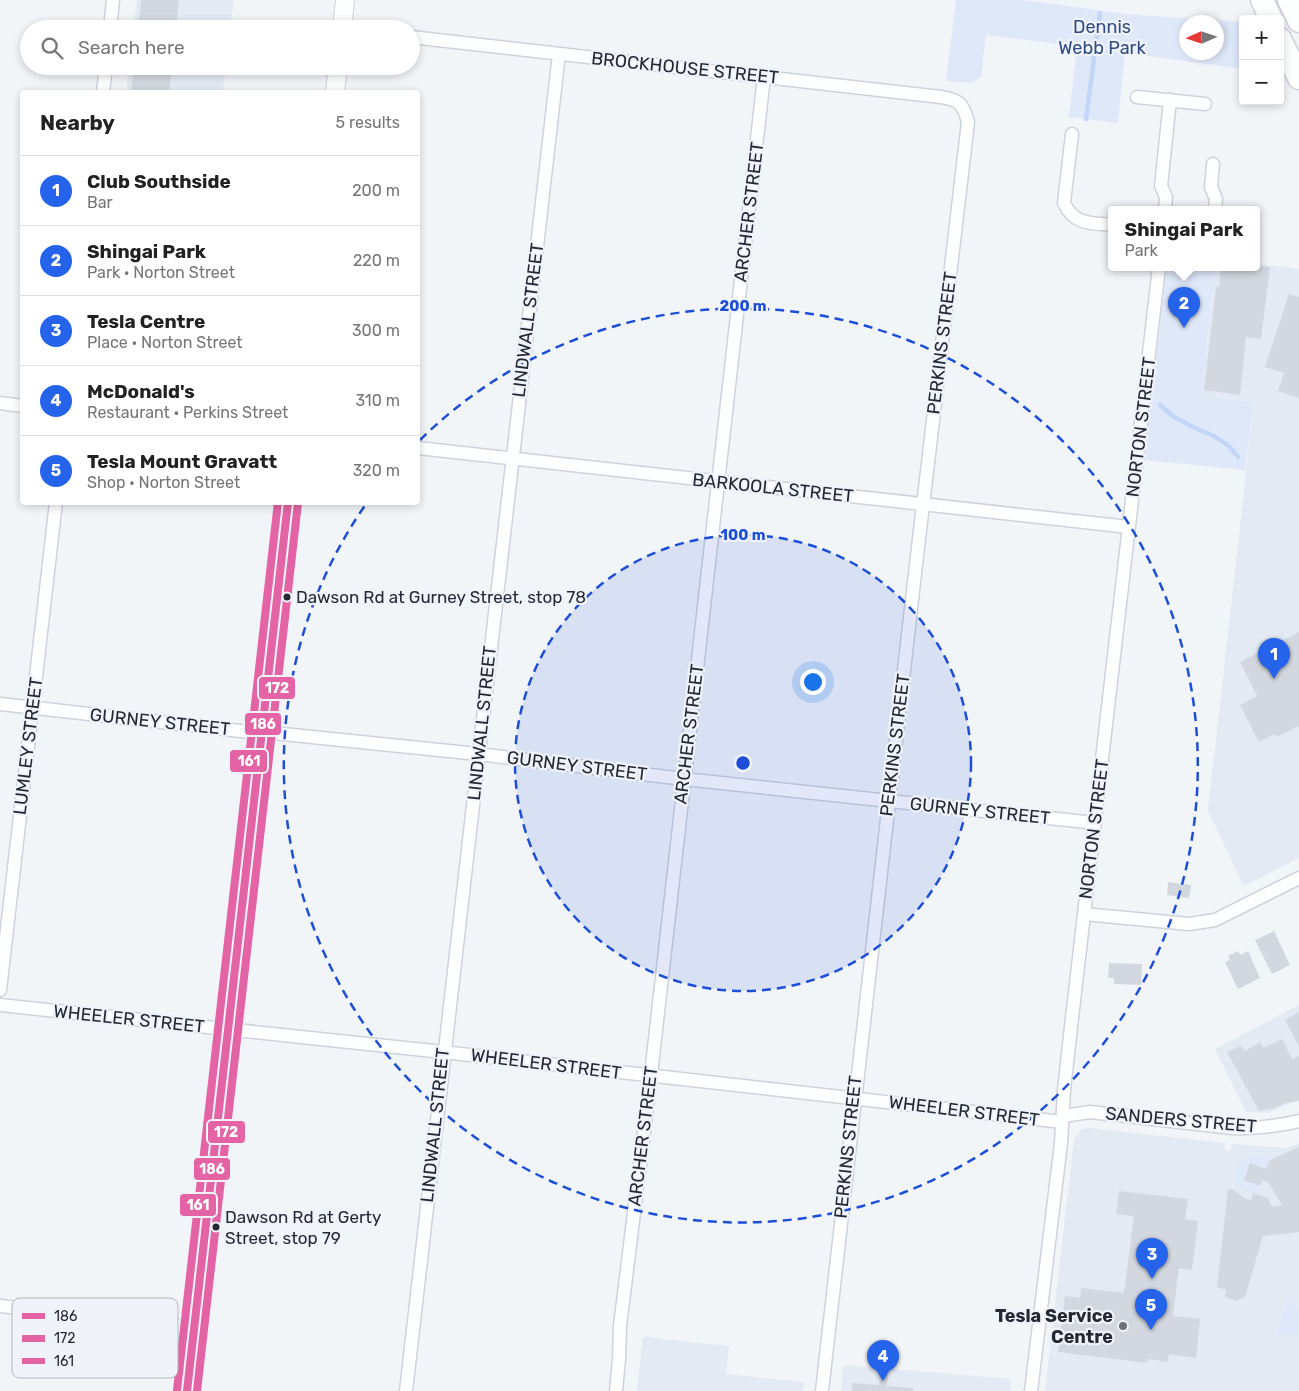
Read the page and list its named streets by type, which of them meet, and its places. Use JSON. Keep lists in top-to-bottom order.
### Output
{
  "streets": {
    "street": [
      "BROCKHOUSE STREET",
      "ARCHER STREET",
      "LINDWALL STREET",
      "PERKINS STREET",
      "NORTON STREET",
      "BARKOOLA STREET",
      "GURNEY STREET",
      "LUMLEY STREET",
      "WHEELER STREET",
      "SANDERS STREET"
    ]
  },
  "crossings": [
    ["BROCKHOUSE STREET", "ARCHER STREET"],
    ["BROCKHOUSE STREET", "LINDWALL STREET"],
    ["BROCKHOUSE STREET", "PERKINS STREET"],
    ["ARCHER STREET", "BARKOOLA STREET"],
    ["ARCHER STREET", "GURNEY STREET"],
    ["ARCHER STREET", "WHEELER STREET"],
    ["LINDWALL STREET", "BARKOOLA STREET"],
    ["LINDWALL STREET", "GURNEY STREET"],
    ["LINDWALL STREET", "WHEELER STREET"],
    ["PERKINS STREET", "BARKOOLA STREET"],
    ["PERKINS STREET", "GURNEY STREET"],
    ["PERKINS STREET", "WHEELER STREET"],
    ["NORTON STREET", "BARKOOLA STREET"],
    ["NORTON STREET", "GURNEY STREET"],
    ["NORTON STREET", "WHEELER STREET"],
    ["NORTON STREET", "SANDERS STREET"],
    ["GURNEY STREET", "LUMLEY STREET"],
    ["WHEELER STREET", "SANDERS STREET"]
  ],
  "parks": ["Dennis Webb Park"],
  "places": ["Dawson Rd at Gurney Street, stop 78", "Dawson Rd at Gerty Street, stop 79", "Tesla Service Centre"],
  "lines": ["transit line 186", "transit line 172", "transit line 161"],
  "legend": ["186", "172", "161"],
  "north": "left",
  "page": {
    "map_buttons": ["+", "−"],
    "search": "Search here",
    "heading": ["Nearby", "5 results"],
    "list": [
      {
        "mark": "1",
        "name": "Club Southside",
        "note": "Bar",
        "value": "200 m"
      },
      {
        "mark": "2",
        "name": "Shingai Park",
        "note": "Park · Norton Street",
        "value": "220 m"
      },
      {
        "mark": "3",
        "name": "Tesla Centre",
        "note": "Place · Norton Street",
        "value": "300 m"
      },
      {
        "mark": "4",
        "name": "McDonald's",
        "note": "Restaurant · Perkins Street",
        "value": "310 m"
      },
      {
        "mark": "5",
        "name": "Tesla Mount Gravatt",
        "note": "Shop · Norton Street",
        "value": "320 m"
      }
    ],
    "popup": ["Shingai Park", "Park"],
    "pins": [
      "2",
      "1",
      "3",
      "5",
      "4"
    ]
  },
  "rings": ["200 m", "100 m"]
}
